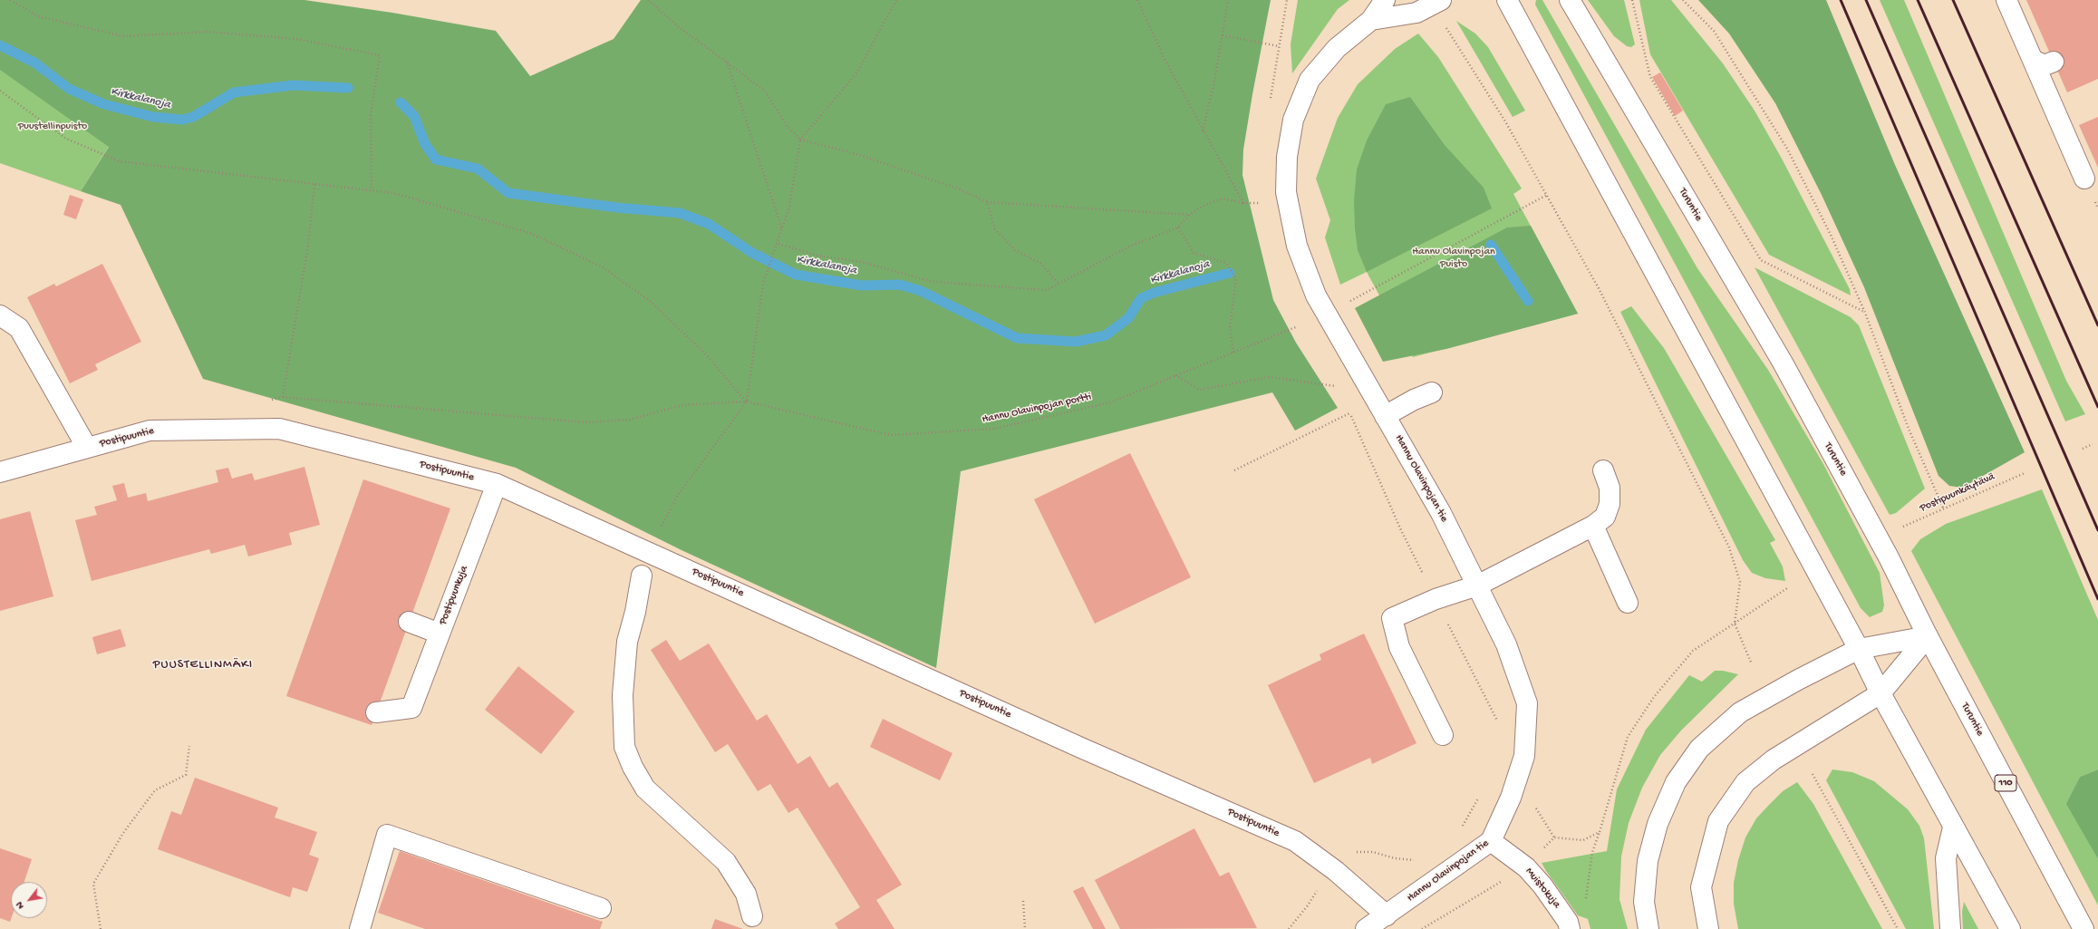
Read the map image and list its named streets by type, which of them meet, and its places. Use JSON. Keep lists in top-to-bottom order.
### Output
{
  "streets": {
    "main road": [
      "Turuntie",
      "Postipuuntie",
      "Hannu Olavinpojan tie",
      "Postipuunkuja",
      "110",
      "Muistokuja"
    ],
    "path": ["Hannu Olavinpojan portti", "Postipuunkäytävä"]
  },
  "crossings": [
    ["Postipuuntie", "Hannu Olavinpojan tie"],
    ["Postipuuntie", "Postipuunkuja"],
    ["Hannu Olavinpojan tie", "Muistokuja"]
  ],
  "districts": ["PUUSTELLINMÄKI"],
  "water": ["Kirkkalanoja"],
  "parks": ["Puustellinpuisto", "Hannu Olavinpojan Puisto"],
  "north": "bottom left"
}
